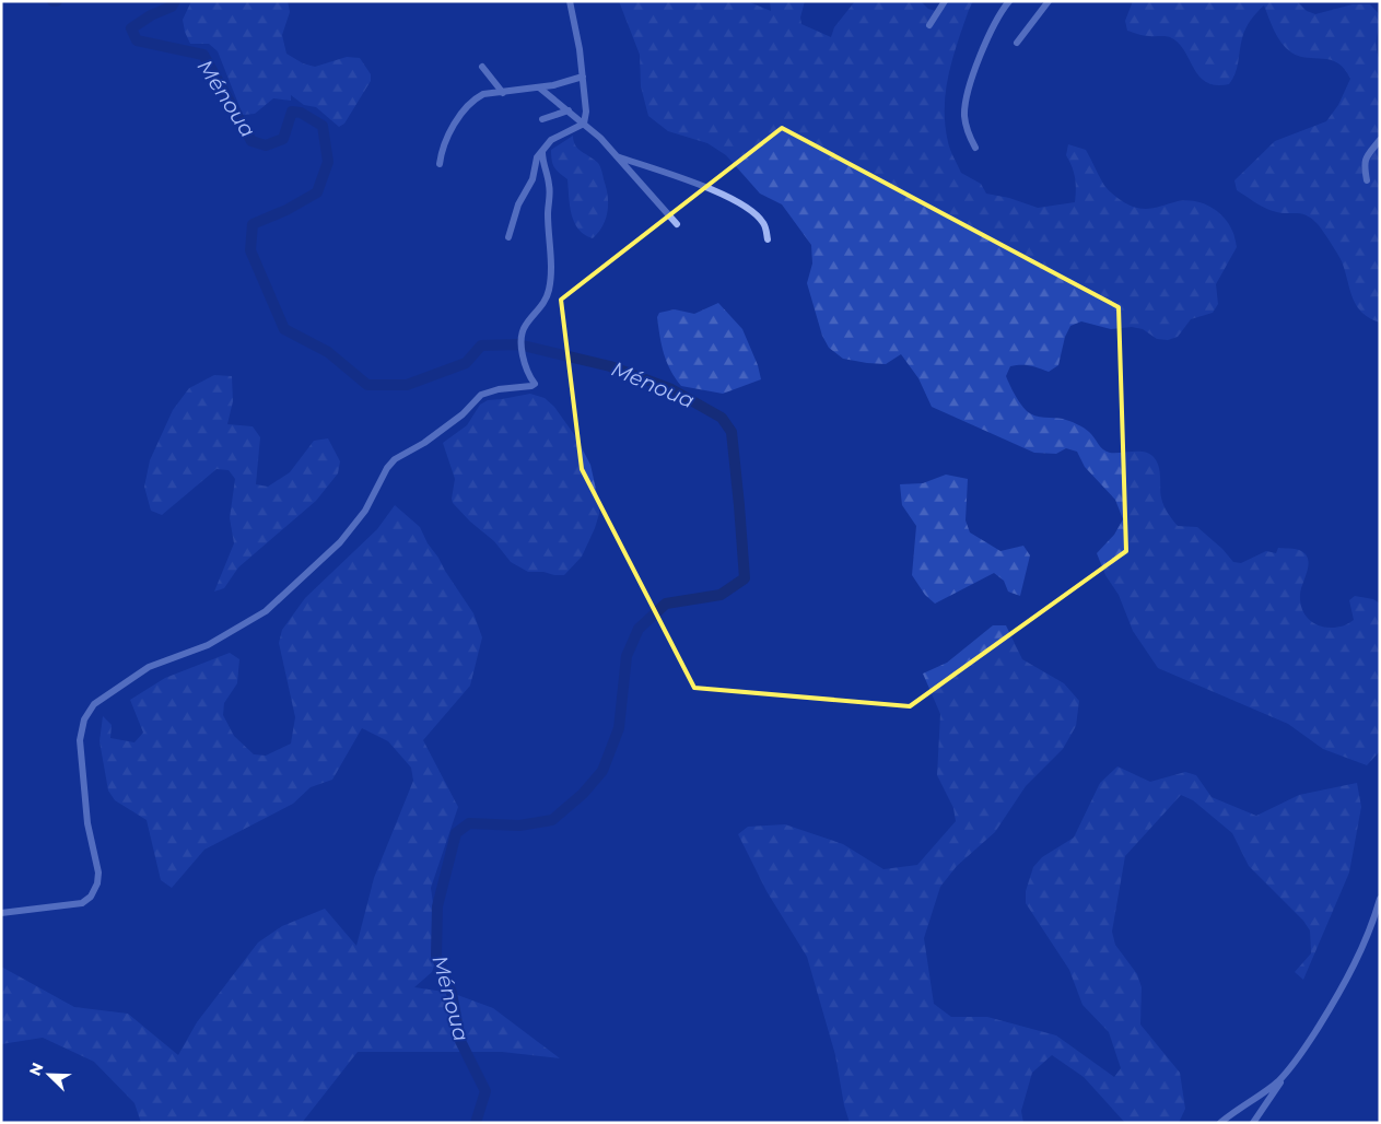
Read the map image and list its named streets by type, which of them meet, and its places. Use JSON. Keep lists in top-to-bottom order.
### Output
{
  "water": ["Ménoua"],
  "north": "top left"
}
